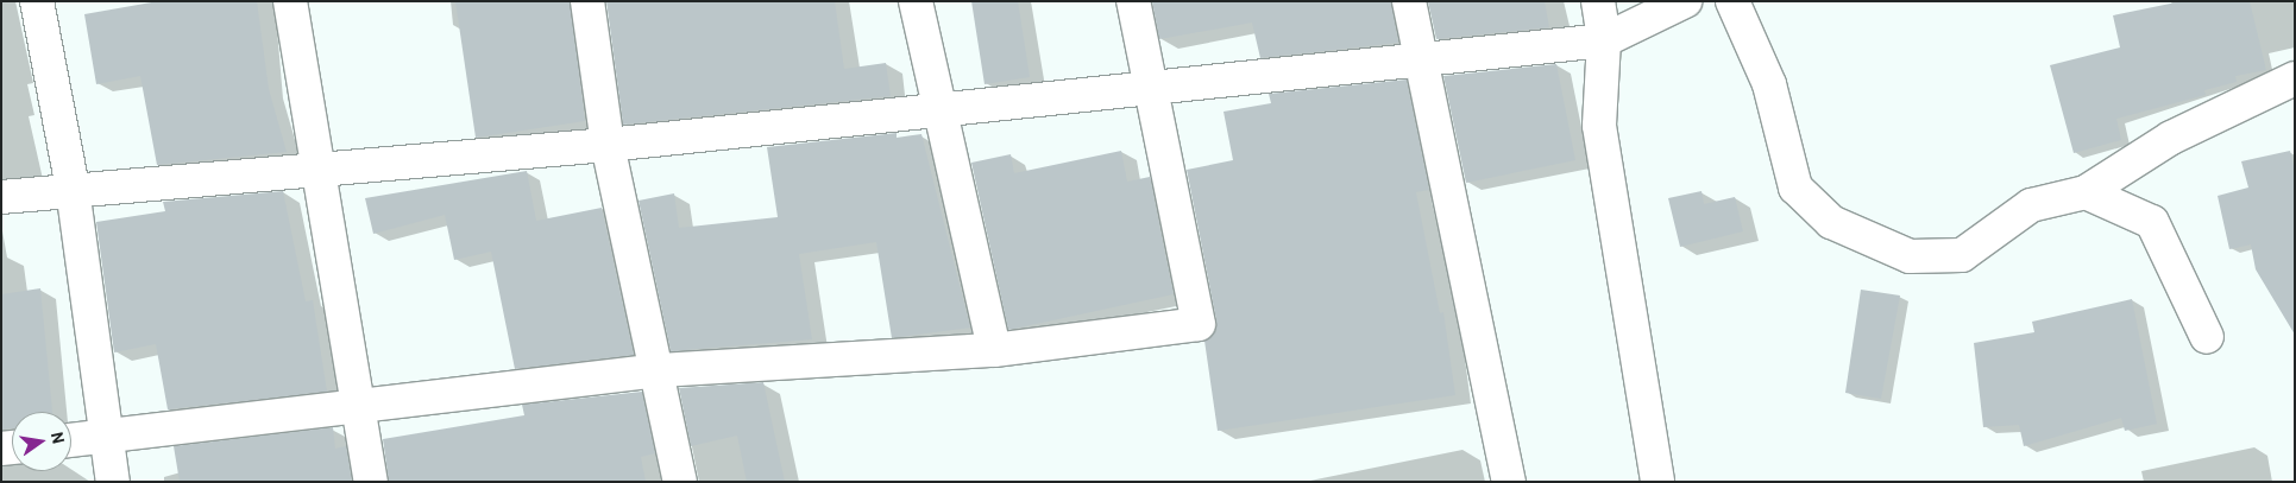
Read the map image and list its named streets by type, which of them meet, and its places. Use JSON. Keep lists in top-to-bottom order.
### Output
{
  "north": "right"
}
